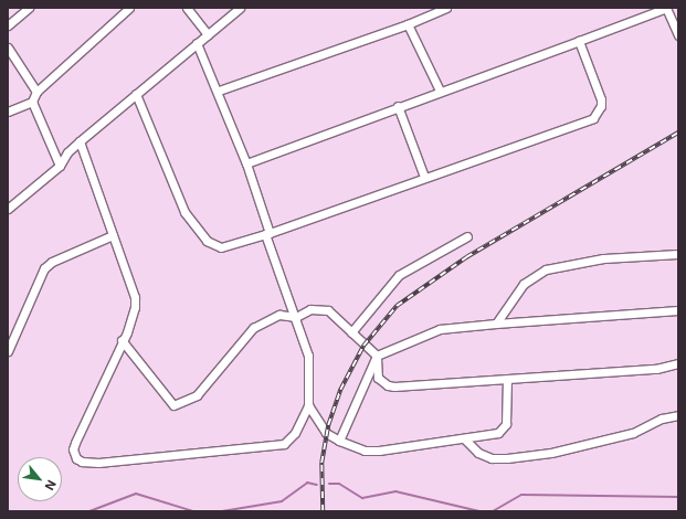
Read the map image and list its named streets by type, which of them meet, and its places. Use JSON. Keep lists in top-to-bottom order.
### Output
{
  "north": "bottom right"
}
